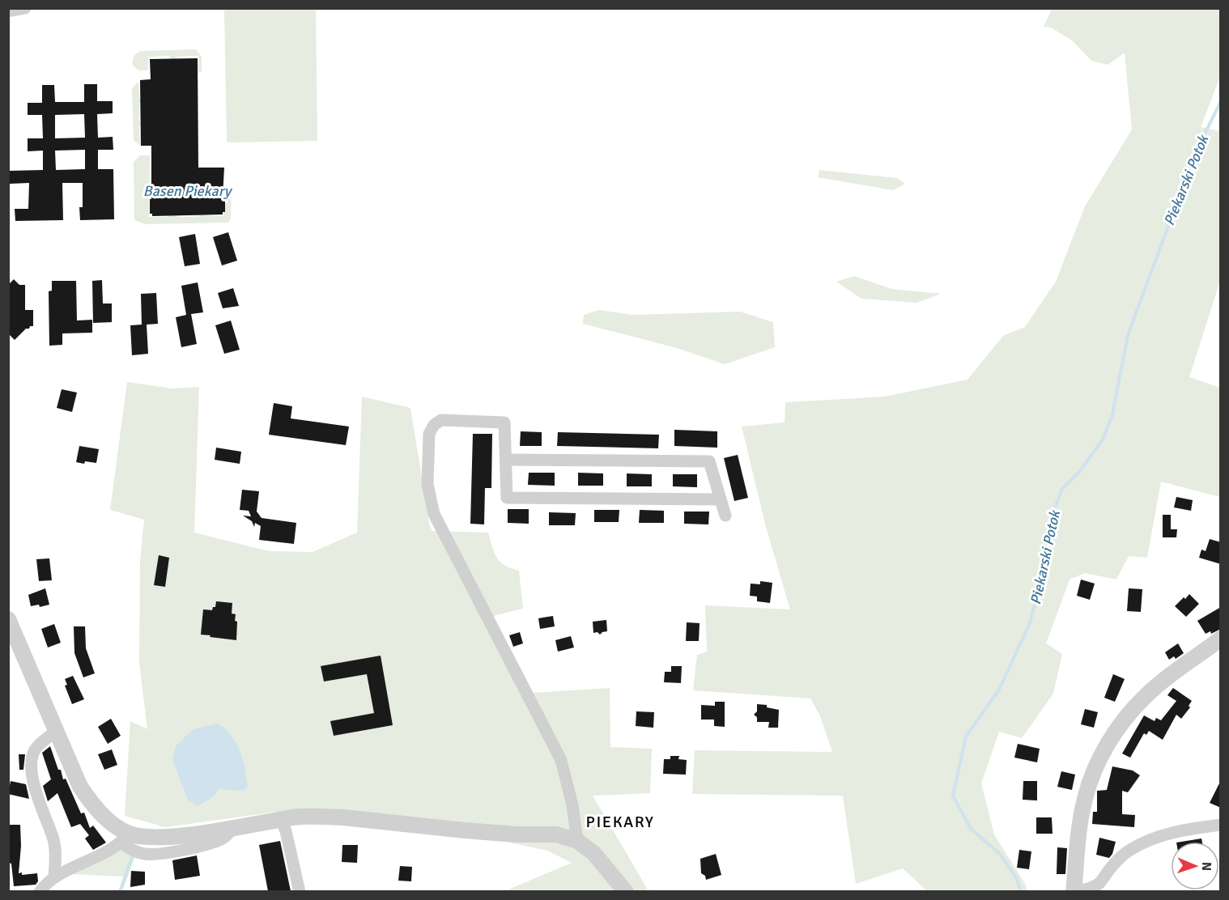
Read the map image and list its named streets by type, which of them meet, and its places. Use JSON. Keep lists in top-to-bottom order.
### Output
{
  "districts": ["PIEKARY"],
  "water": ["Piekarski Potok", "Basen Piekary"],
  "north": "right"
}
